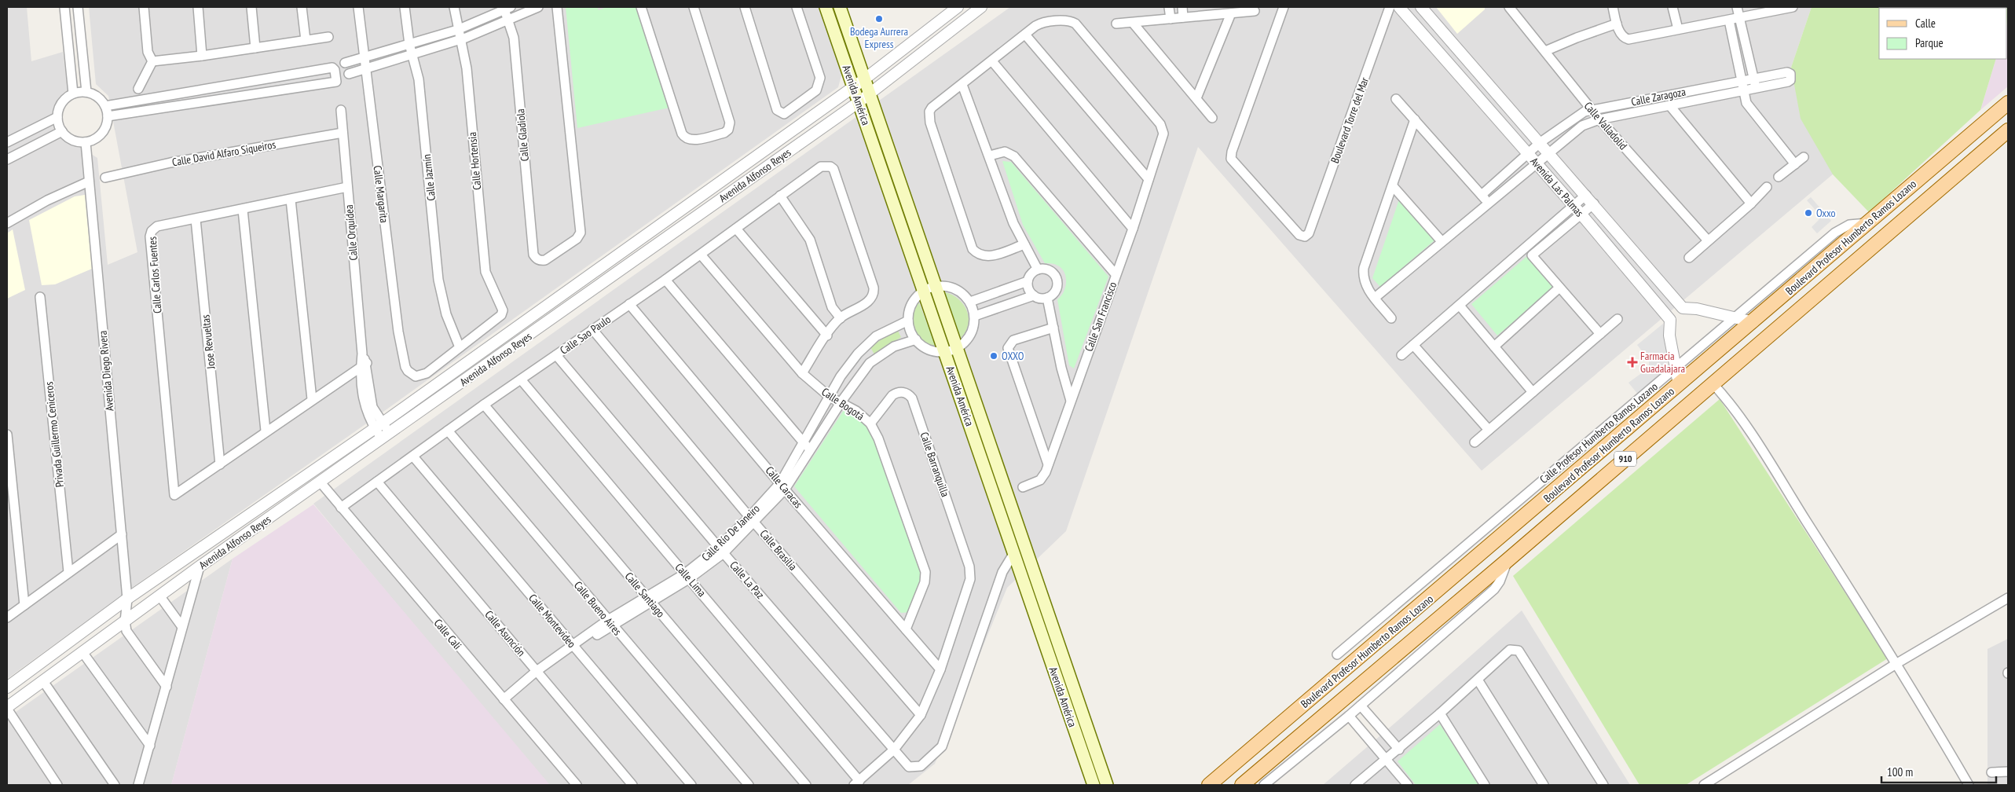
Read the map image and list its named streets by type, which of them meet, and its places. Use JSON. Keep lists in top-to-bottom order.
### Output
{
  "streets": {
    "main road": ["Avenida América", "Boulevard Profesor Humberto Ramos Lozano", "910"],
    "street": [
      "Calle Zaragoza",
      "Boulevard Torre del Mar",
      "Calle Valladolid",
      "Calle Gladiola",
      "Calle David Alfaro Siqueiros",
      "Calle Hortensia",
      "Avenida Alfonso Reyes",
      "Calle Jazmín",
      "Avenida Las Palmas",
      "Calle Margarita",
      "Calle Orquídea",
      "Calle Carlos Fuentes",
      "Calle San Francisco",
      "Calle Sao Paulo",
      "Jose Revueltas",
      "Avenida Diego Rivera",
      "Calle Bogotá",
      "Calle Profesor Humberto Ramos Lozano",
      "Privada Guillermo Ceniceros",
      "Calle Barranquilla",
      "Calle Caracas",
      "Calle Río De Janeiro",
      "Calle Brasilia",
      "Calle Lima",
      "Calle La Paz",
      "Calle Santiago",
      "Calle Bueno Aires",
      "Calle Montevideo",
      "Calle Asunción",
      "Calle Cali"
    ]
  },
  "crossings": [
    ["Avenida América", "Avenida Alfonso Reyes"],
    ["Avenida América", "Calle La Paz"],
    ["Calle Zaragoza", "Calle Valladolid"],
    ["Calle Zaragoza", "Avenida Las Palmas"],
    ["Calle David Alfaro Siqueiros", "Calle Orquídea"],
    ["Calle Hortensia", "Calle Jazmín"],
    ["Calle Hortensia", "Calle Margarita"],
    ["Avenida Alfonso Reyes", "Calle Orquídea"],
    ["Avenida Alfonso Reyes", "Avenida Diego Rivera"],
    ["Avenida Alfonso Reyes", "Calle Cali"],
    ["Calle Jazmín", "Calle Margarita"],
    ["Calle Orquídea", "Calle Carlos Fuentes"],
    ["Boulevard Profesor Humberto Ramos Lozano", "Calle Profesor Humberto Ramos Lozano"],
    ["Calle Carlos Fuentes", "Jose Revueltas"],
    ["Calle Sao Paulo", "Calle Bogotá"],
    ["Calle Sao Paulo", "Calle Caracas"],
    ["Calle Sao Paulo", "Calle Brasilia"],
    ["Calle Sao Paulo", "Calle Lima"],
    ["Calle Sao Paulo", "Calle La Paz"],
    ["Calle Sao Paulo", "Calle Santiago"],
    ["Calle Sao Paulo", "Calle Bueno Aires"],
    ["Calle Sao Paulo", "Calle Montevideo"],
    ["Calle Sao Paulo", "Calle Asunción"],
    ["Calle Sao Paulo", "Calle Cali"],
    ["Calle Bogotá", "Calle Barranquilla"],
    ["Calle Bogotá", "Calle Caracas"],
    ["Calle Bogotá", "Calle Río De Janeiro"],
    ["Calle Barranquilla", "Calle Caracas"],
    ["Calle Caracas", "Calle Río De Janeiro"],
    ["Calle Río De Janeiro", "Calle Brasilia"],
    ["Calle Río De Janeiro", "Calle Lima"],
    ["Calle Río De Janeiro", "Calle La Paz"],
    ["Calle Río De Janeiro", "Calle Santiago"],
    ["Calle Río De Janeiro", "Calle Bueno Aires"],
    ["Calle Río De Janeiro", "Calle Montevideo"],
    ["Calle Río De Janeiro", "Calle Asunción"],
    ["Calle Río De Janeiro", "Calle Cali"]
  ],
  "places": {
    "other": ["Bodega Aurrera Express", "Oxxo", "OXXO"],
    "health": ["Farmacia Guadalajara"]
  },
  "legend": ["Calle", "Parque"],
  "scale_bar": "100 m"
}
